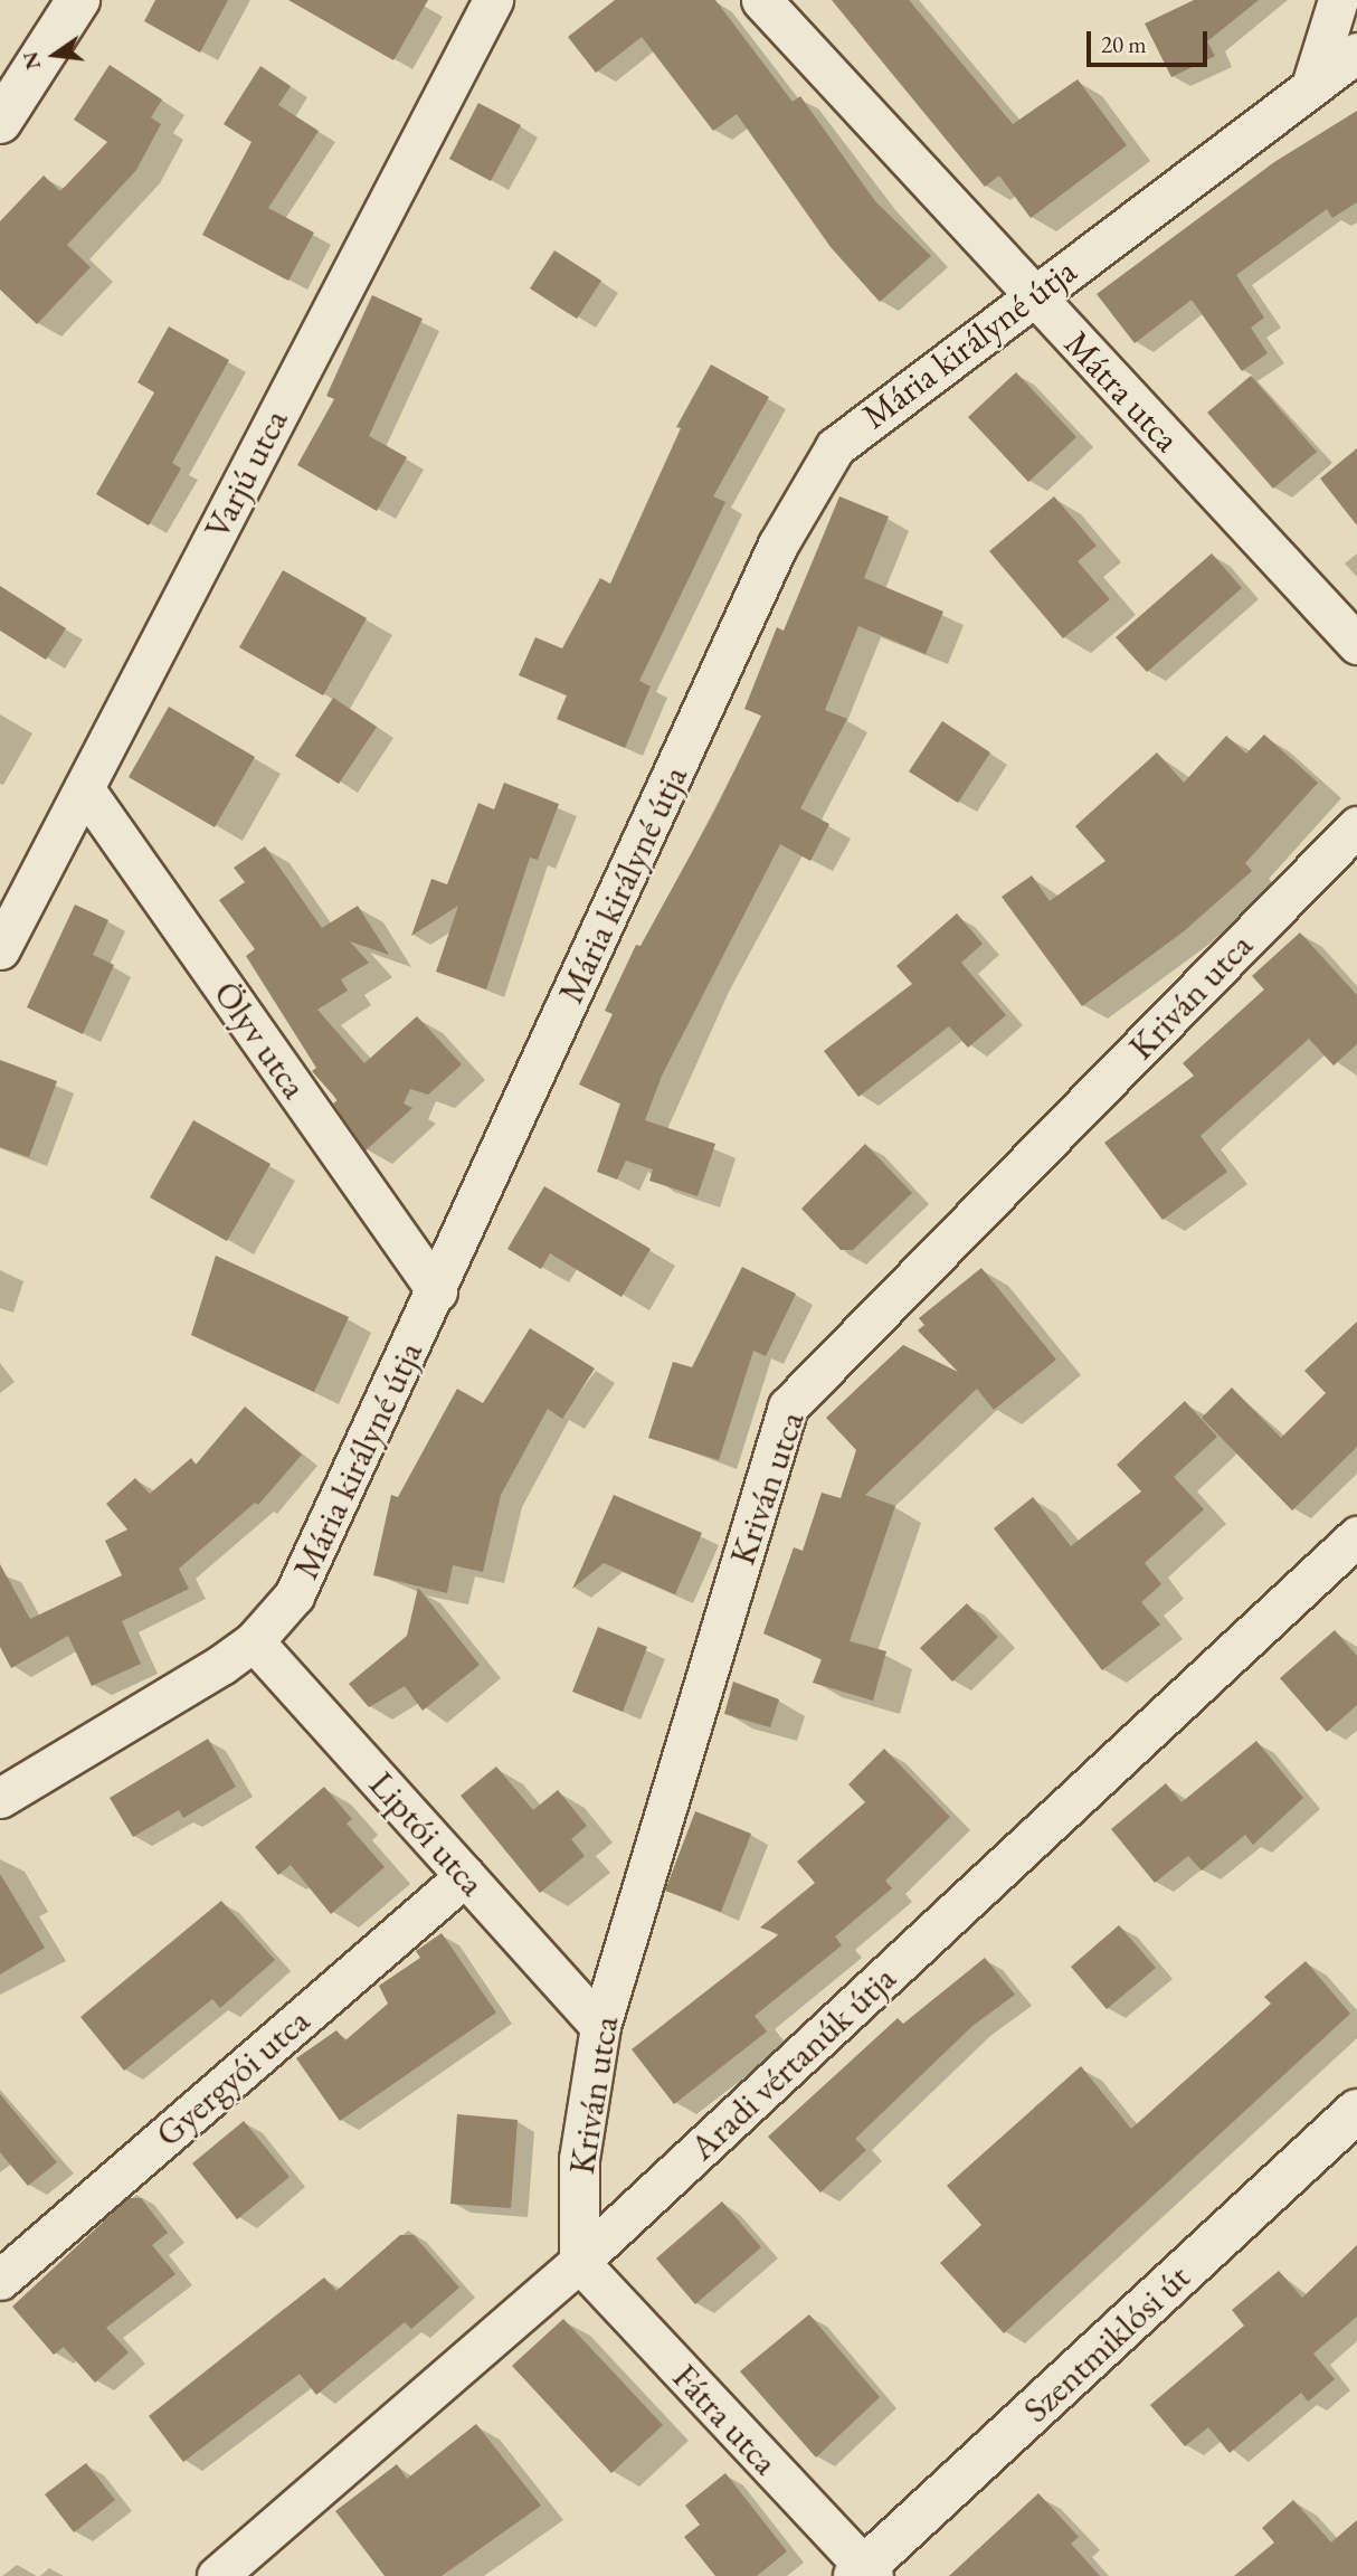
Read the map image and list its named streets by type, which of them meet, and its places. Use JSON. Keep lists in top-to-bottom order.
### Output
{
  "streets": {
    "street": [
      "Mária királyné útja",
      "Mátra utca",
      "Varjú utca",
      "Kriván utca",
      "Ölyv utca",
      "Liptói utca",
      "Aradi vértanúk útja",
      "Gyergyói utca",
      "Szentmiklósi út",
      "Fátra utca"
    ]
  },
  "crossings": [
    ["Mária királyné útja", "Mátra utca"],
    ["Mária királyné útja", "Ölyv utca"],
    ["Mária királyné útja", "Liptói utca"],
    ["Varjú utca", "Ölyv utca"],
    ["Kriván utca", "Liptói utca"],
    ["Kriván utca", "Aradi vértanúk útja"],
    ["Kriván utca", "Fátra utca"],
    ["Liptói utca", "Gyergyói utca"],
    ["Aradi vértanúk útja", "Fátra utca"],
    ["Szentmiklósi út", "Fátra utca"]
  ],
  "scale_bar": "20 m",
  "north": "left"
}
